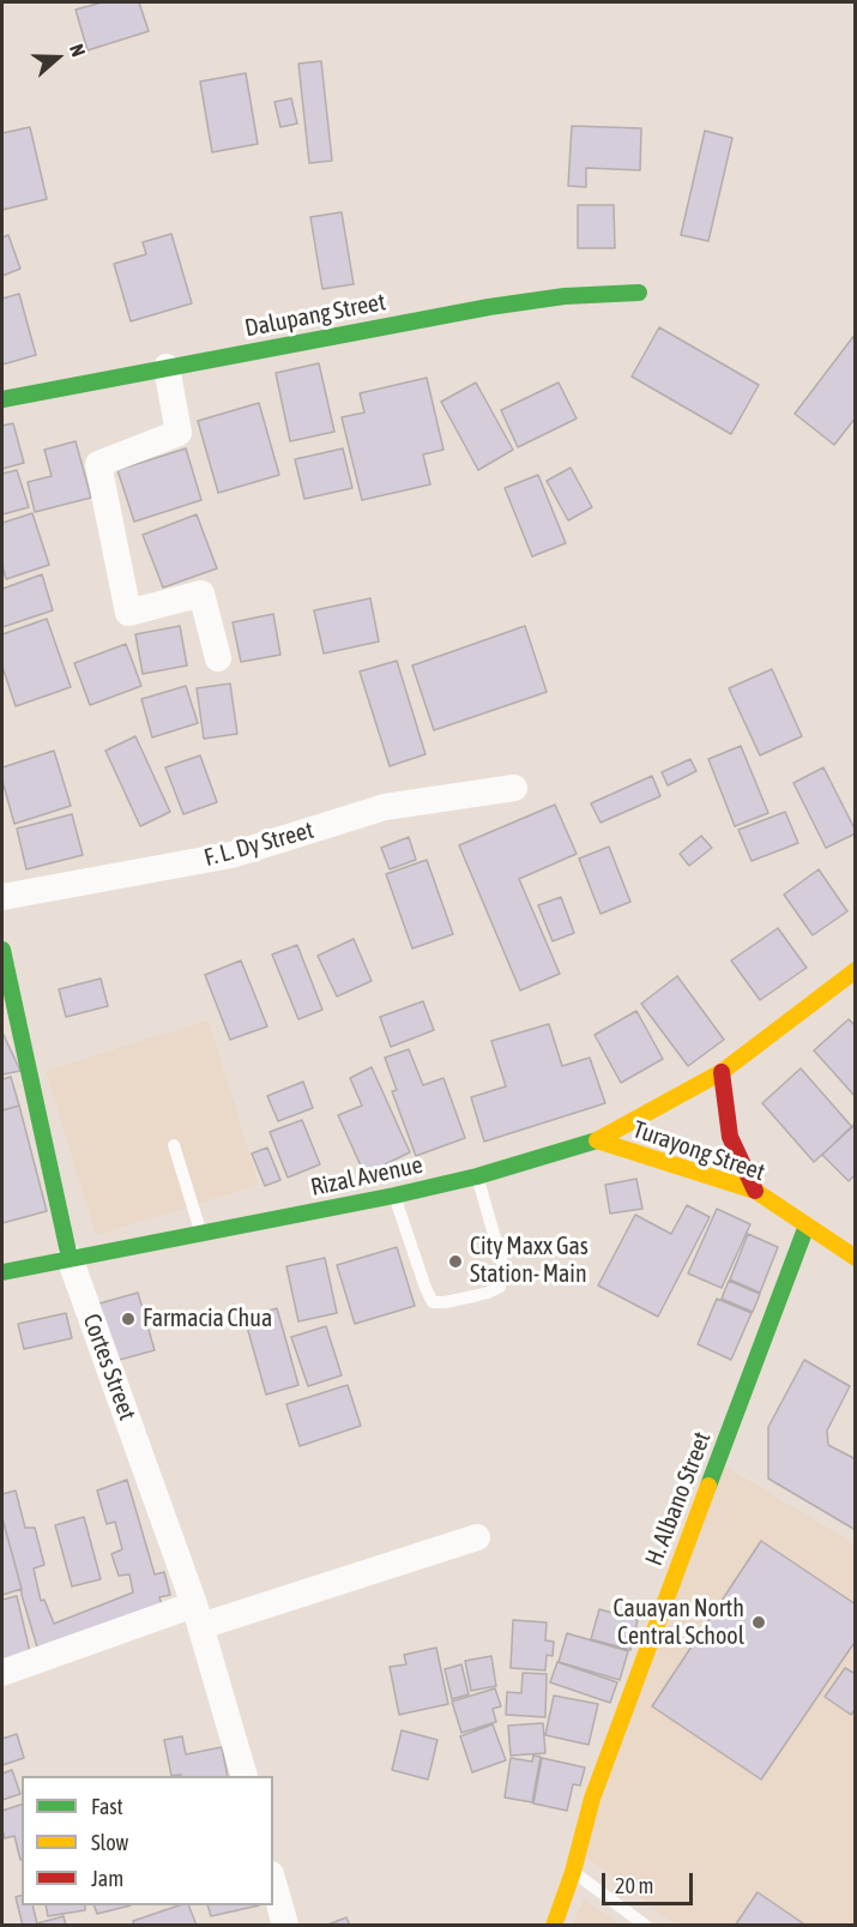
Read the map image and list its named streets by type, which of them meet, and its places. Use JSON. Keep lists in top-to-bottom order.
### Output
{
  "streets": {
    "street": [
      "Dalupang Street",
      "F. L. Dy Street",
      "Turayong Street",
      "Rizal Avenue",
      "Cortes Street",
      "H. Albano Street"
    ]
  },
  "crossings": [
    ["Turayong Street", "Rizal Avenue"],
    ["Turayong Street", "H. Albano Street"],
    ["Rizal Avenue", "Cortes Street"]
  ],
  "places": ["City Maxx Gas Station- Main", "Farmacia Chua", "Cauayan North Central School"],
  "legend": ["Fast", "Slow", "Jam"],
  "scale_bar": "20 m",
  "north": "right"
}
